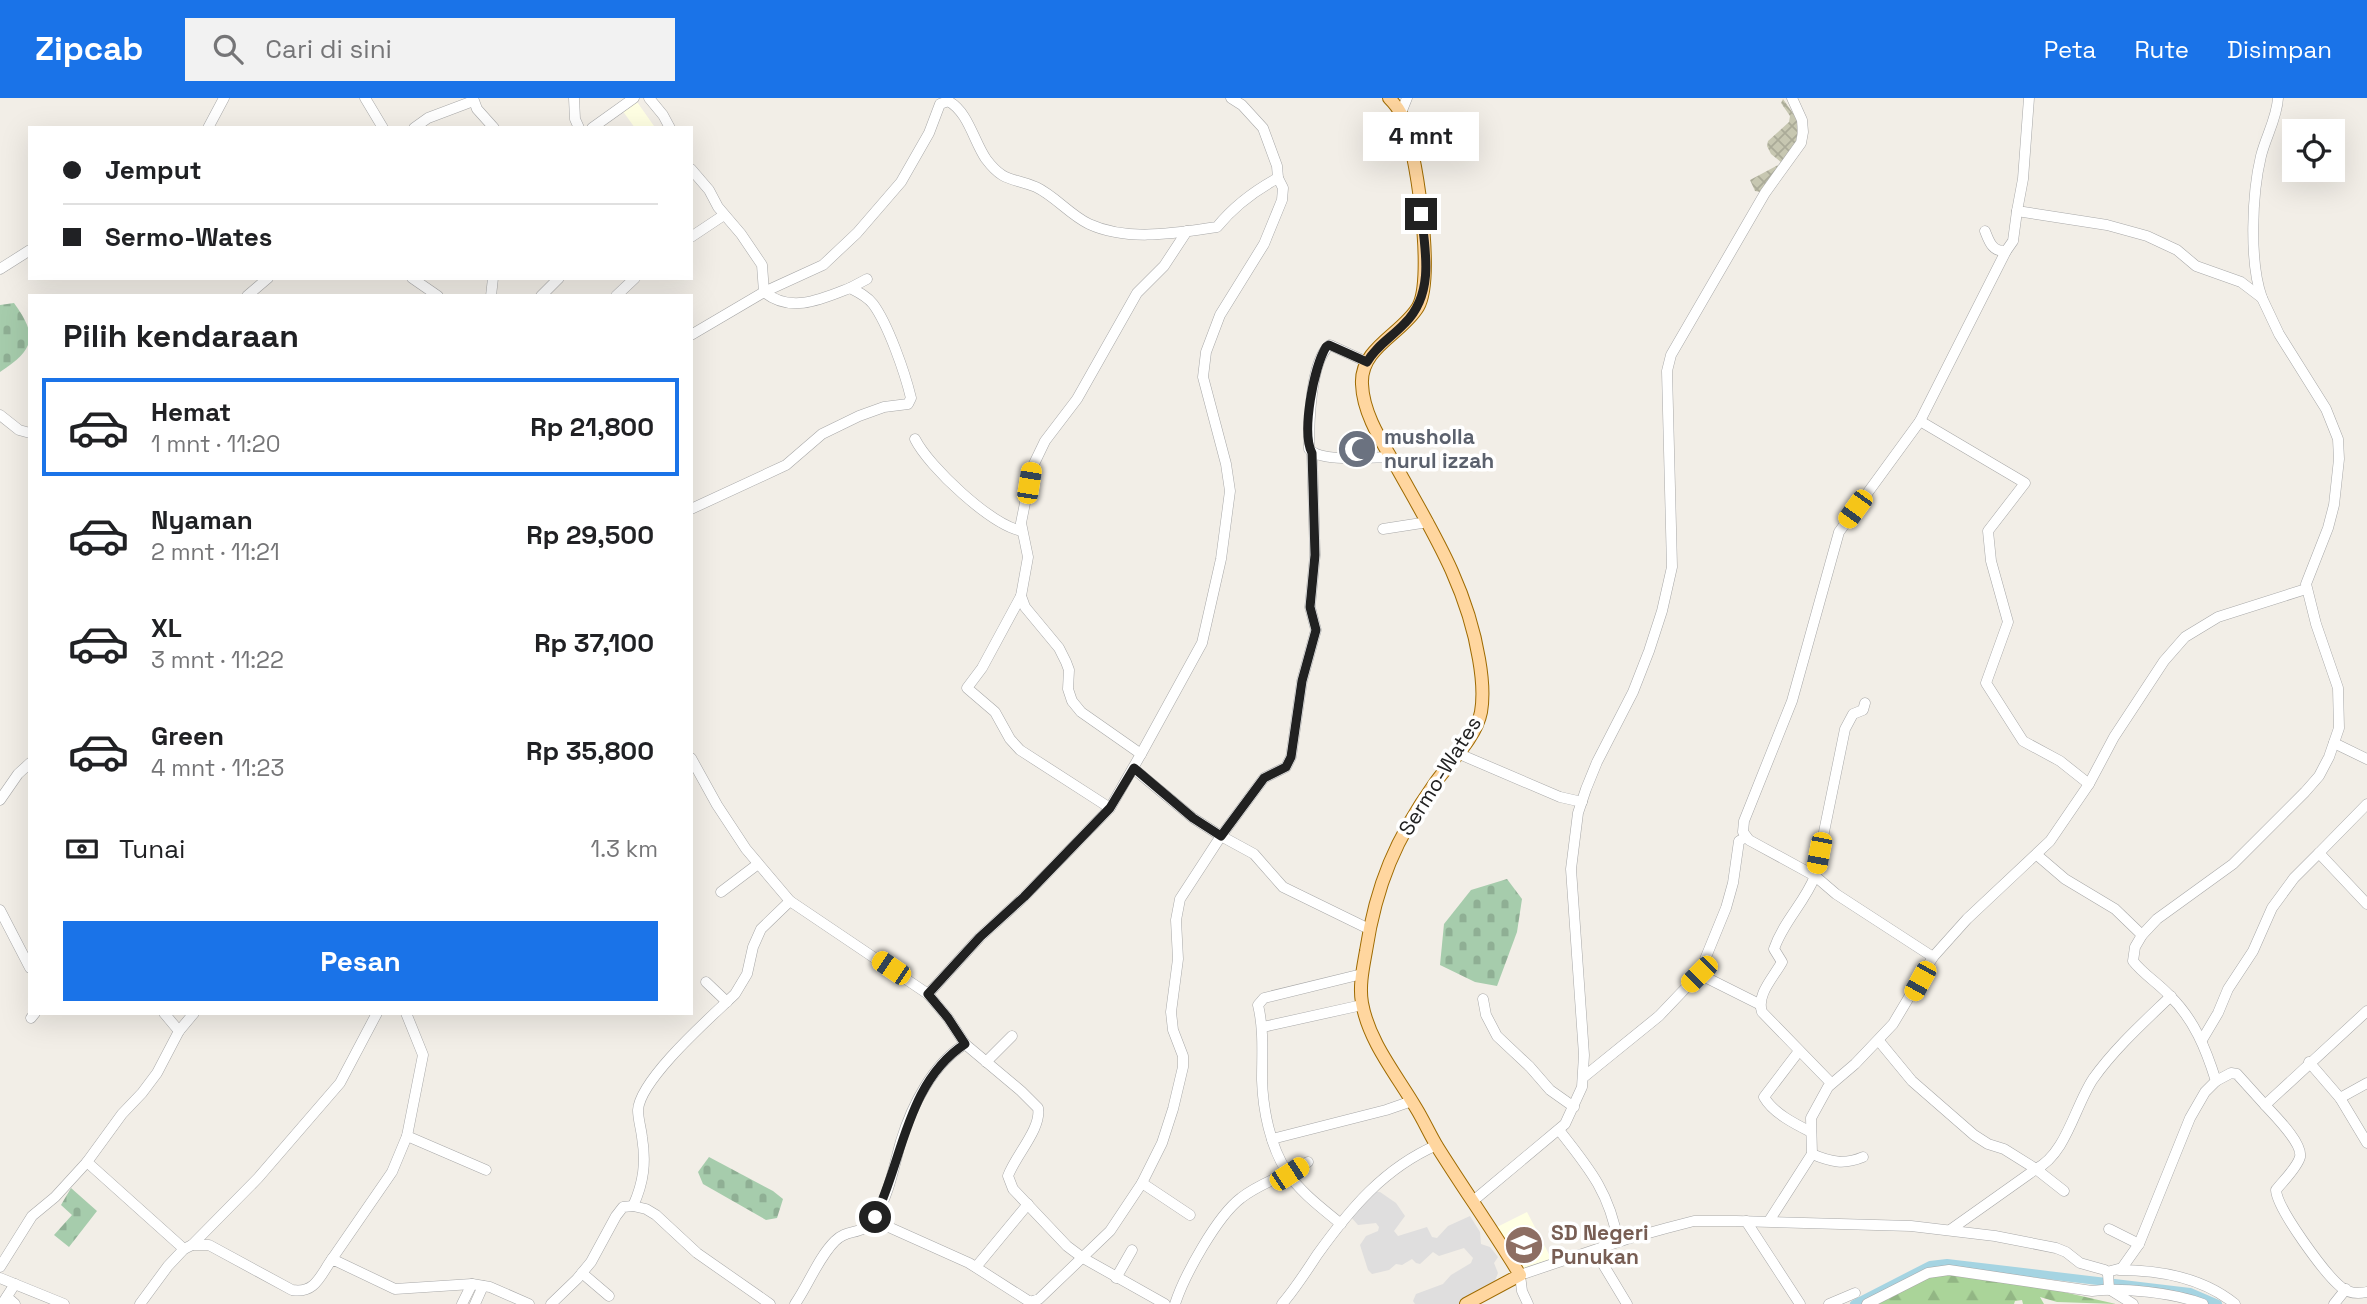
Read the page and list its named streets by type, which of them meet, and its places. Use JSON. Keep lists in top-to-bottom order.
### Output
{
  "streets": {
    "main road": ["Sermo-Wates"]
  },
  "places": {
    "mosque": ["musholla nurul izzah"],
    "school or university": ["SD Negeri Punukan"]
  },
  "page": {
    "header": "Zipcab",
    "search": "Cari di sini",
    "nav": ["Peta", "Rute", "Disimpan"],
    "bubble": "4 mnt",
    "banner": ["Jemput", "Sermo-Wates"],
    "heading": "Pilih kendaraan",
    "list": [
      {
        "name": "Hemat",
        "note": "1 mnt · 11:20",
        "value": "Rp 21,800"
      },
      {
        "name": "Nyaman",
        "note": "2 mnt · 11:21",
        "value": "Rp 29,500"
      },
      {
        "name": "XL",
        "note": "3 mnt · 11:22",
        "value": "Rp 37,100"
      },
      {
        "name": "Green",
        "note": "4 mnt · 11:23",
        "value": "Rp 35,800"
      }
    ],
    "pay": ["Tunai", "1.3 km"],
    "buttons": "Pesan"
  }
}
